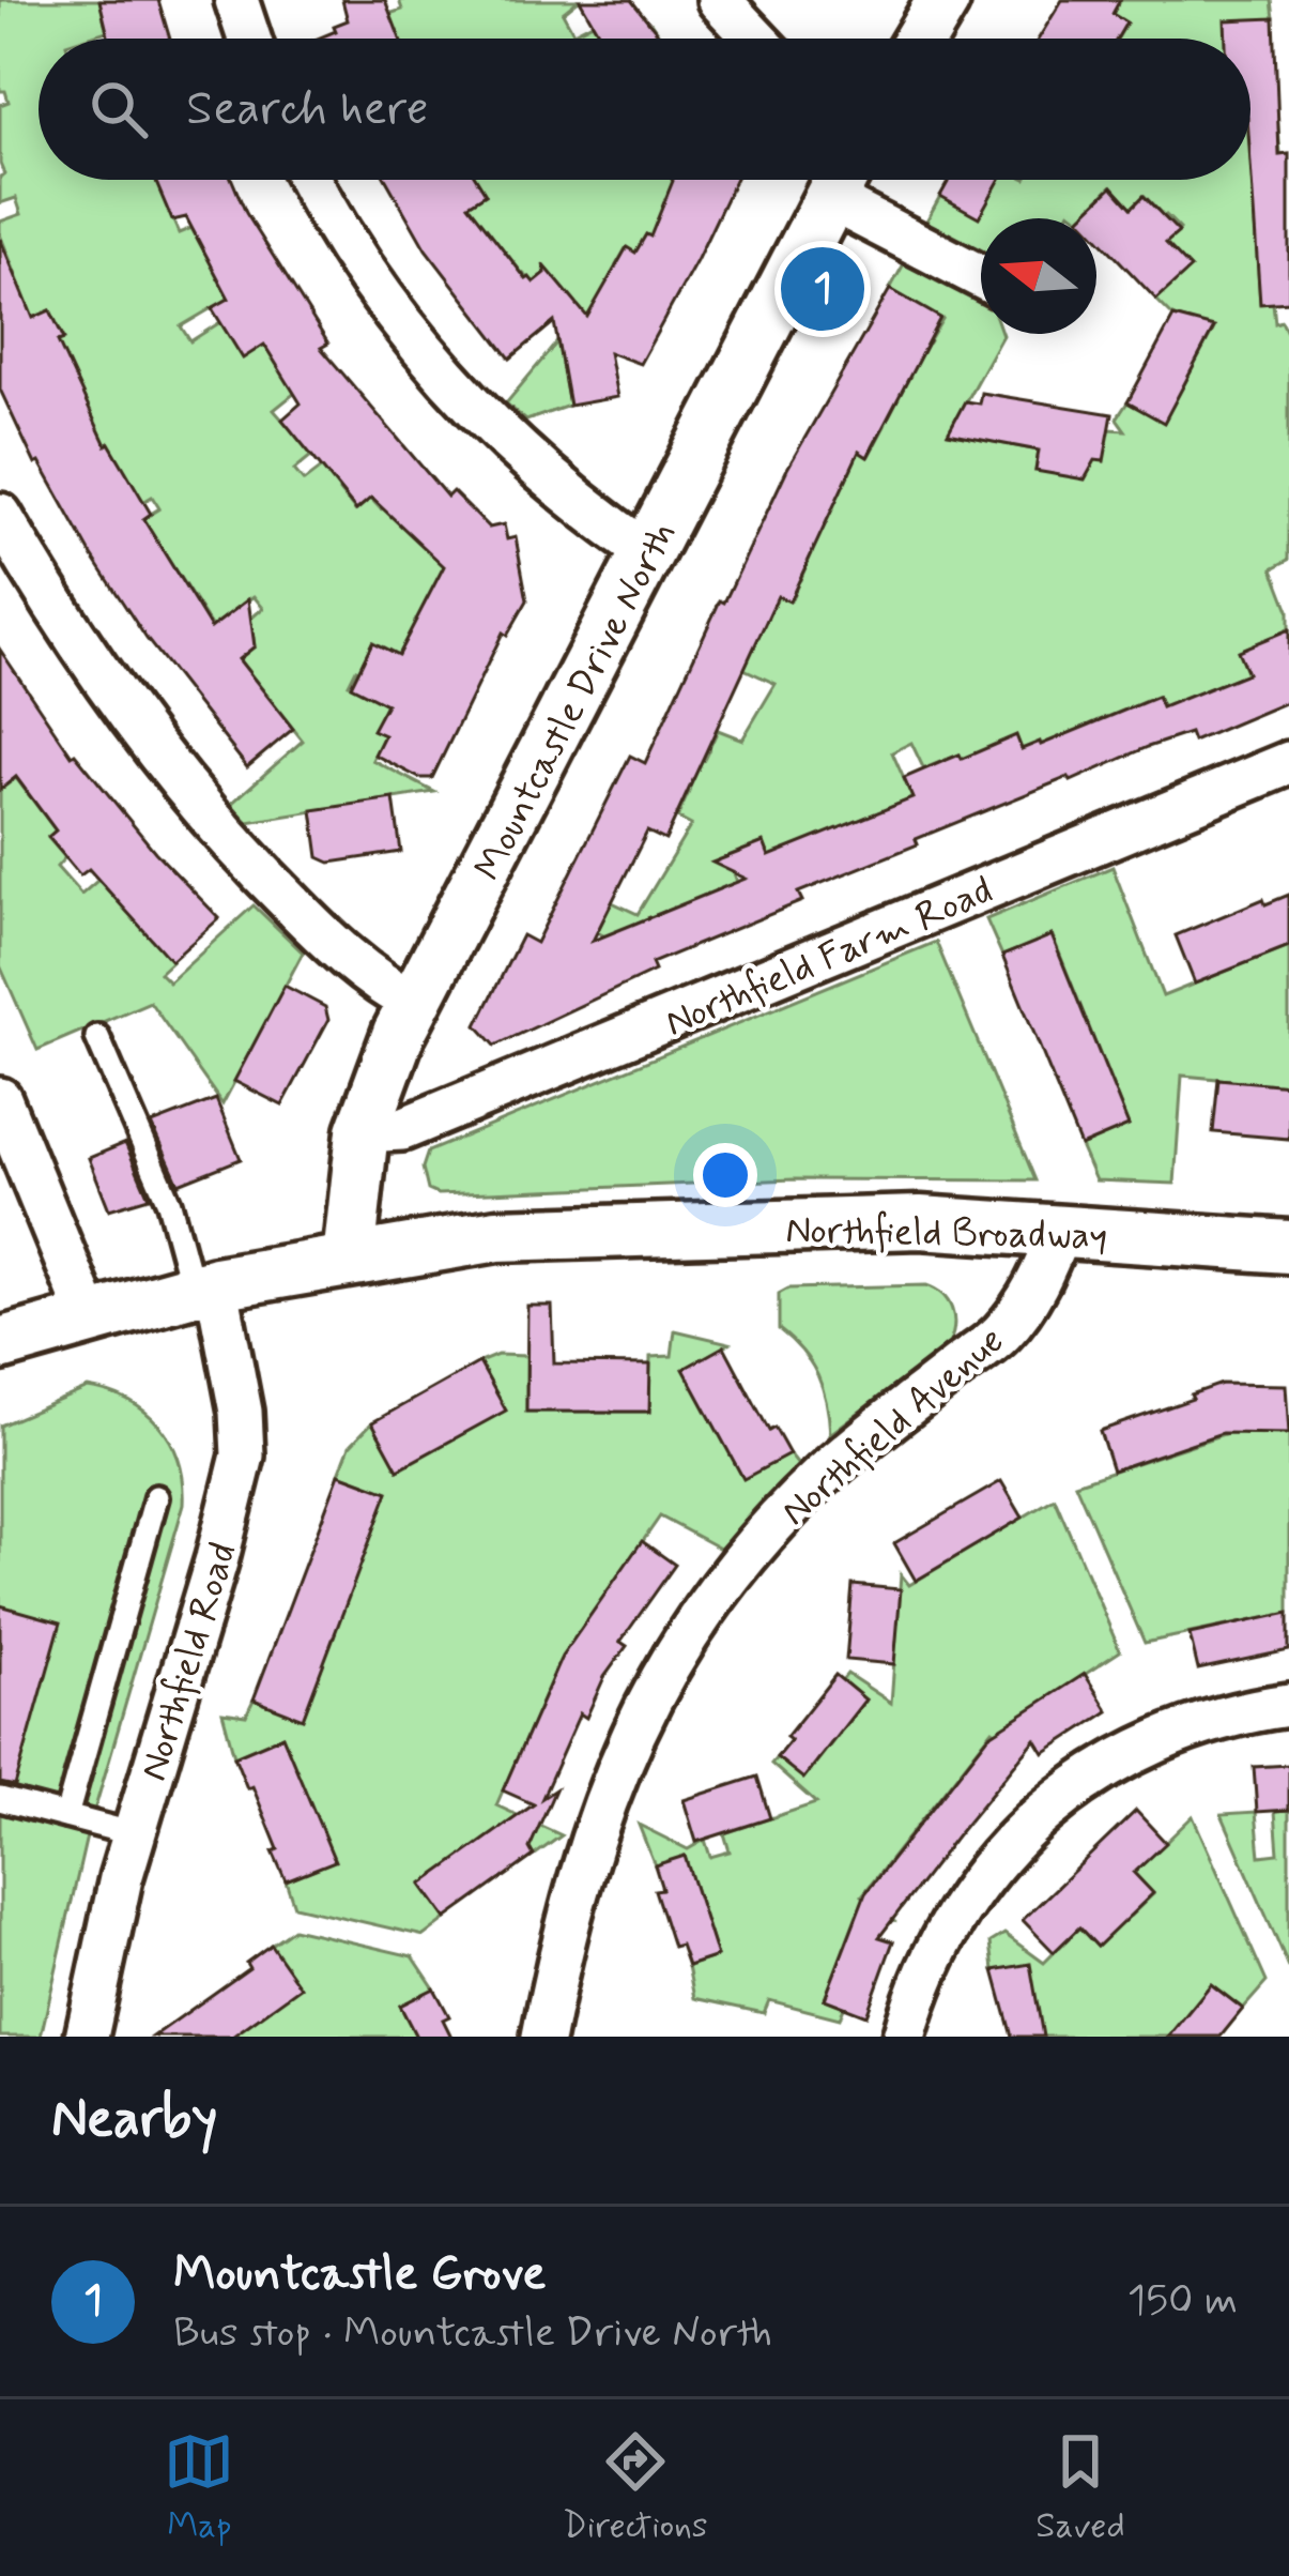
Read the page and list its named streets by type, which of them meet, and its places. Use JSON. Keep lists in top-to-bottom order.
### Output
{
  "streets": {
    "street": [
      "Mountcastle Drive North",
      "Northfield Farm Road",
      "Northfield Broadway",
      "Northfield Avenue",
      "Northfield Road"
    ]
  },
  "crossings": [
    ["Mountcastle Drive North", "Northfield Farm Road"],
    ["Mountcastle Drive North", "Northfield Broadway"],
    ["Northfield Broadway", "Northfield Avenue"],
    ["Northfield Broadway", "Northfield Road"]
  ],
  "north": "left",
  "page": {
    "search": "Search here",
    "pins": "1",
    "heading": "Nearby",
    "list": [
      {
        "mark": "1",
        "name": "Mountcastle Grove",
        "note": "Bus stop · Mountcastle Drive North",
        "value": "150 m"
      }
    ],
    "nav": ["Map", "Directions", "Saved"]
  }
}
